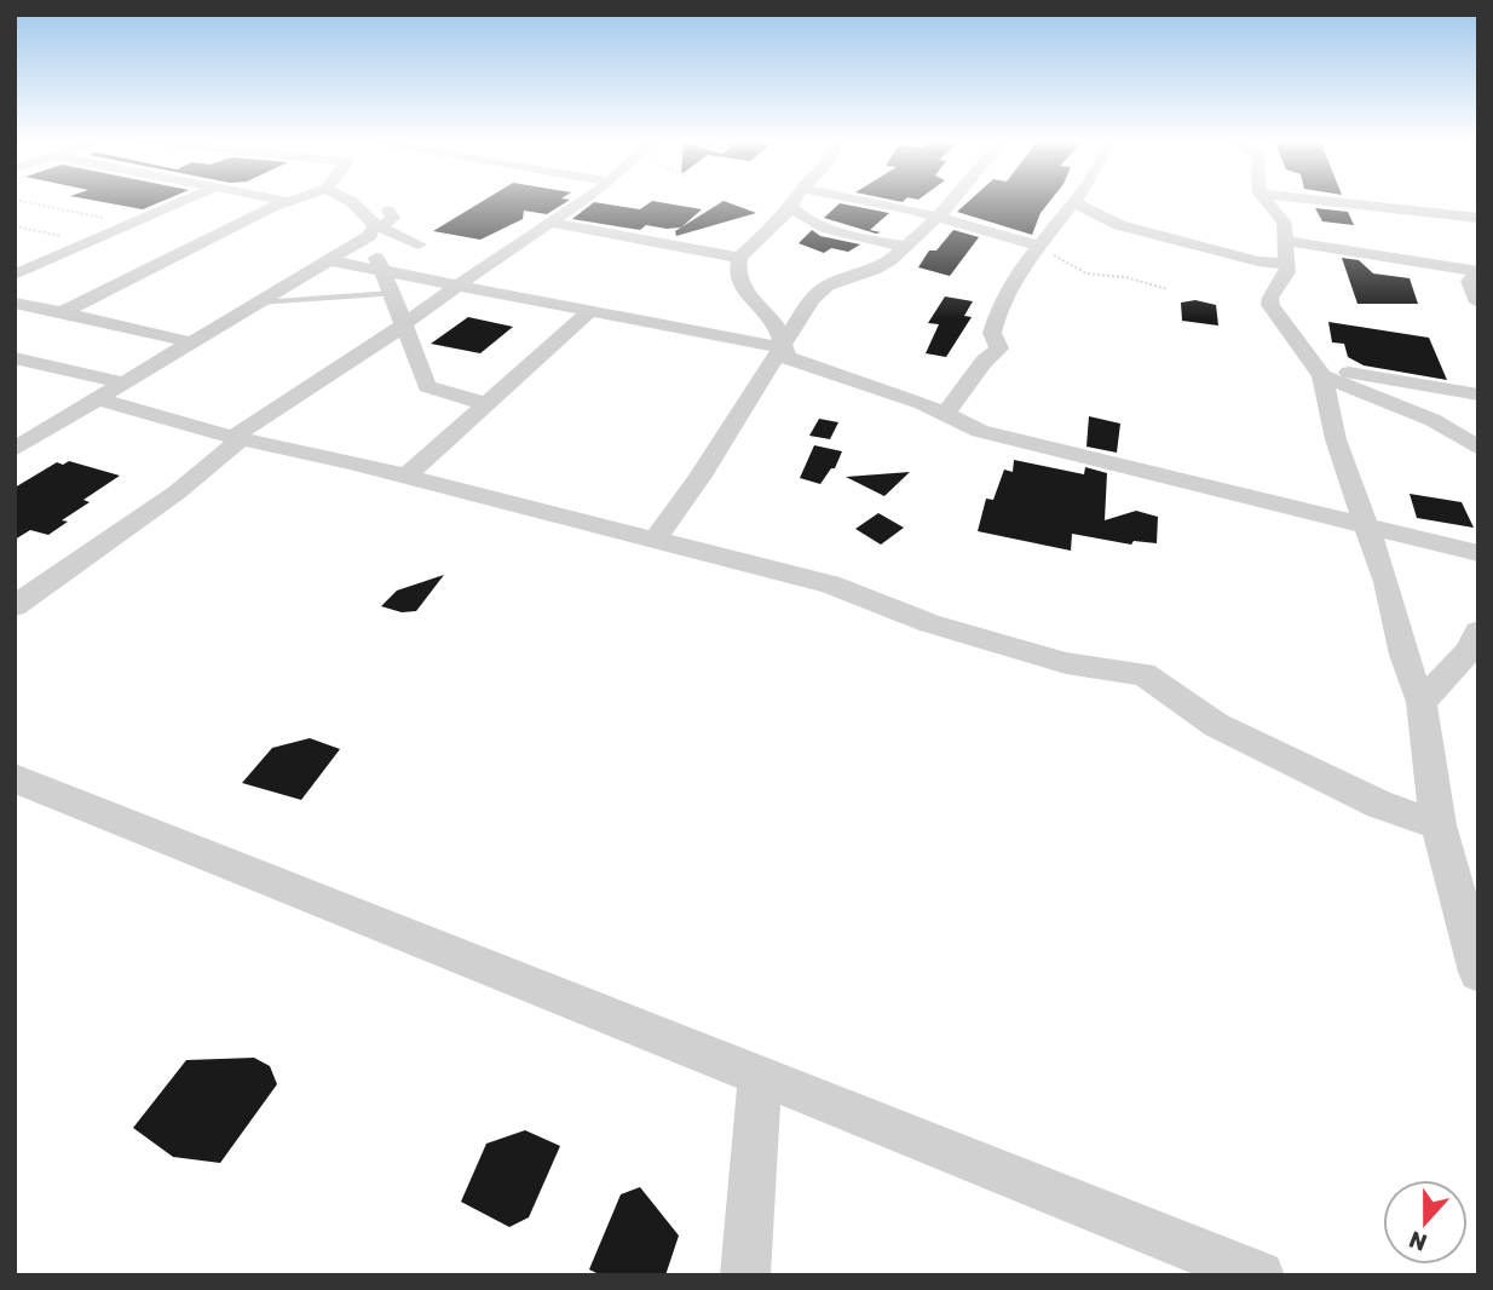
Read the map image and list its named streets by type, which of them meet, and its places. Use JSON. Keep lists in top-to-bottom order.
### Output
{
  "north": "bottom"
}
